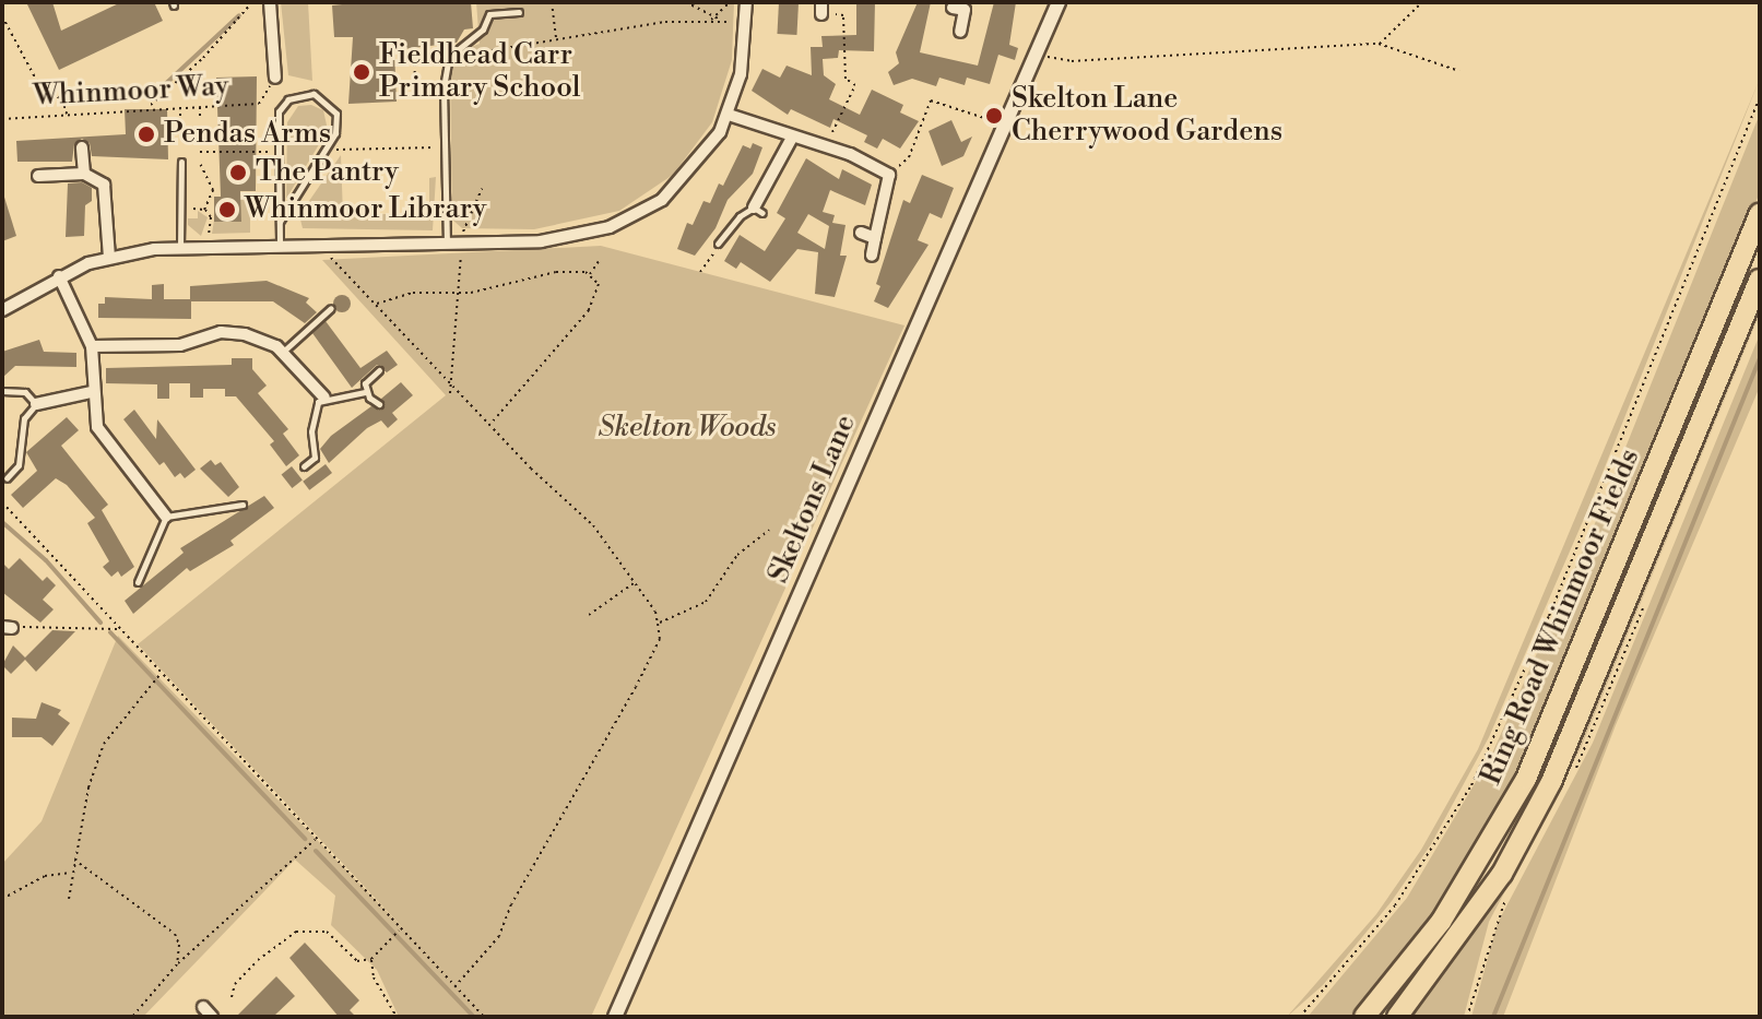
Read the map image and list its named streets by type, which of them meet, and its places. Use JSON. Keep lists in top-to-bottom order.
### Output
{
  "streets": {
    "highway": ["Ring Road Whinmoor Fields"],
    "street": ["Skeltons Lane"],
    "path": ["Whinmoor Way"]
  },
  "parks": ["Skelton Woods"],
  "places": [
    "Fieldhead Carr Primary School",
    "Skelton Lane Cherrywood Gardens",
    "Pendas Arms",
    "The Pantry",
    "Whinmoor Library"
  ]
}
